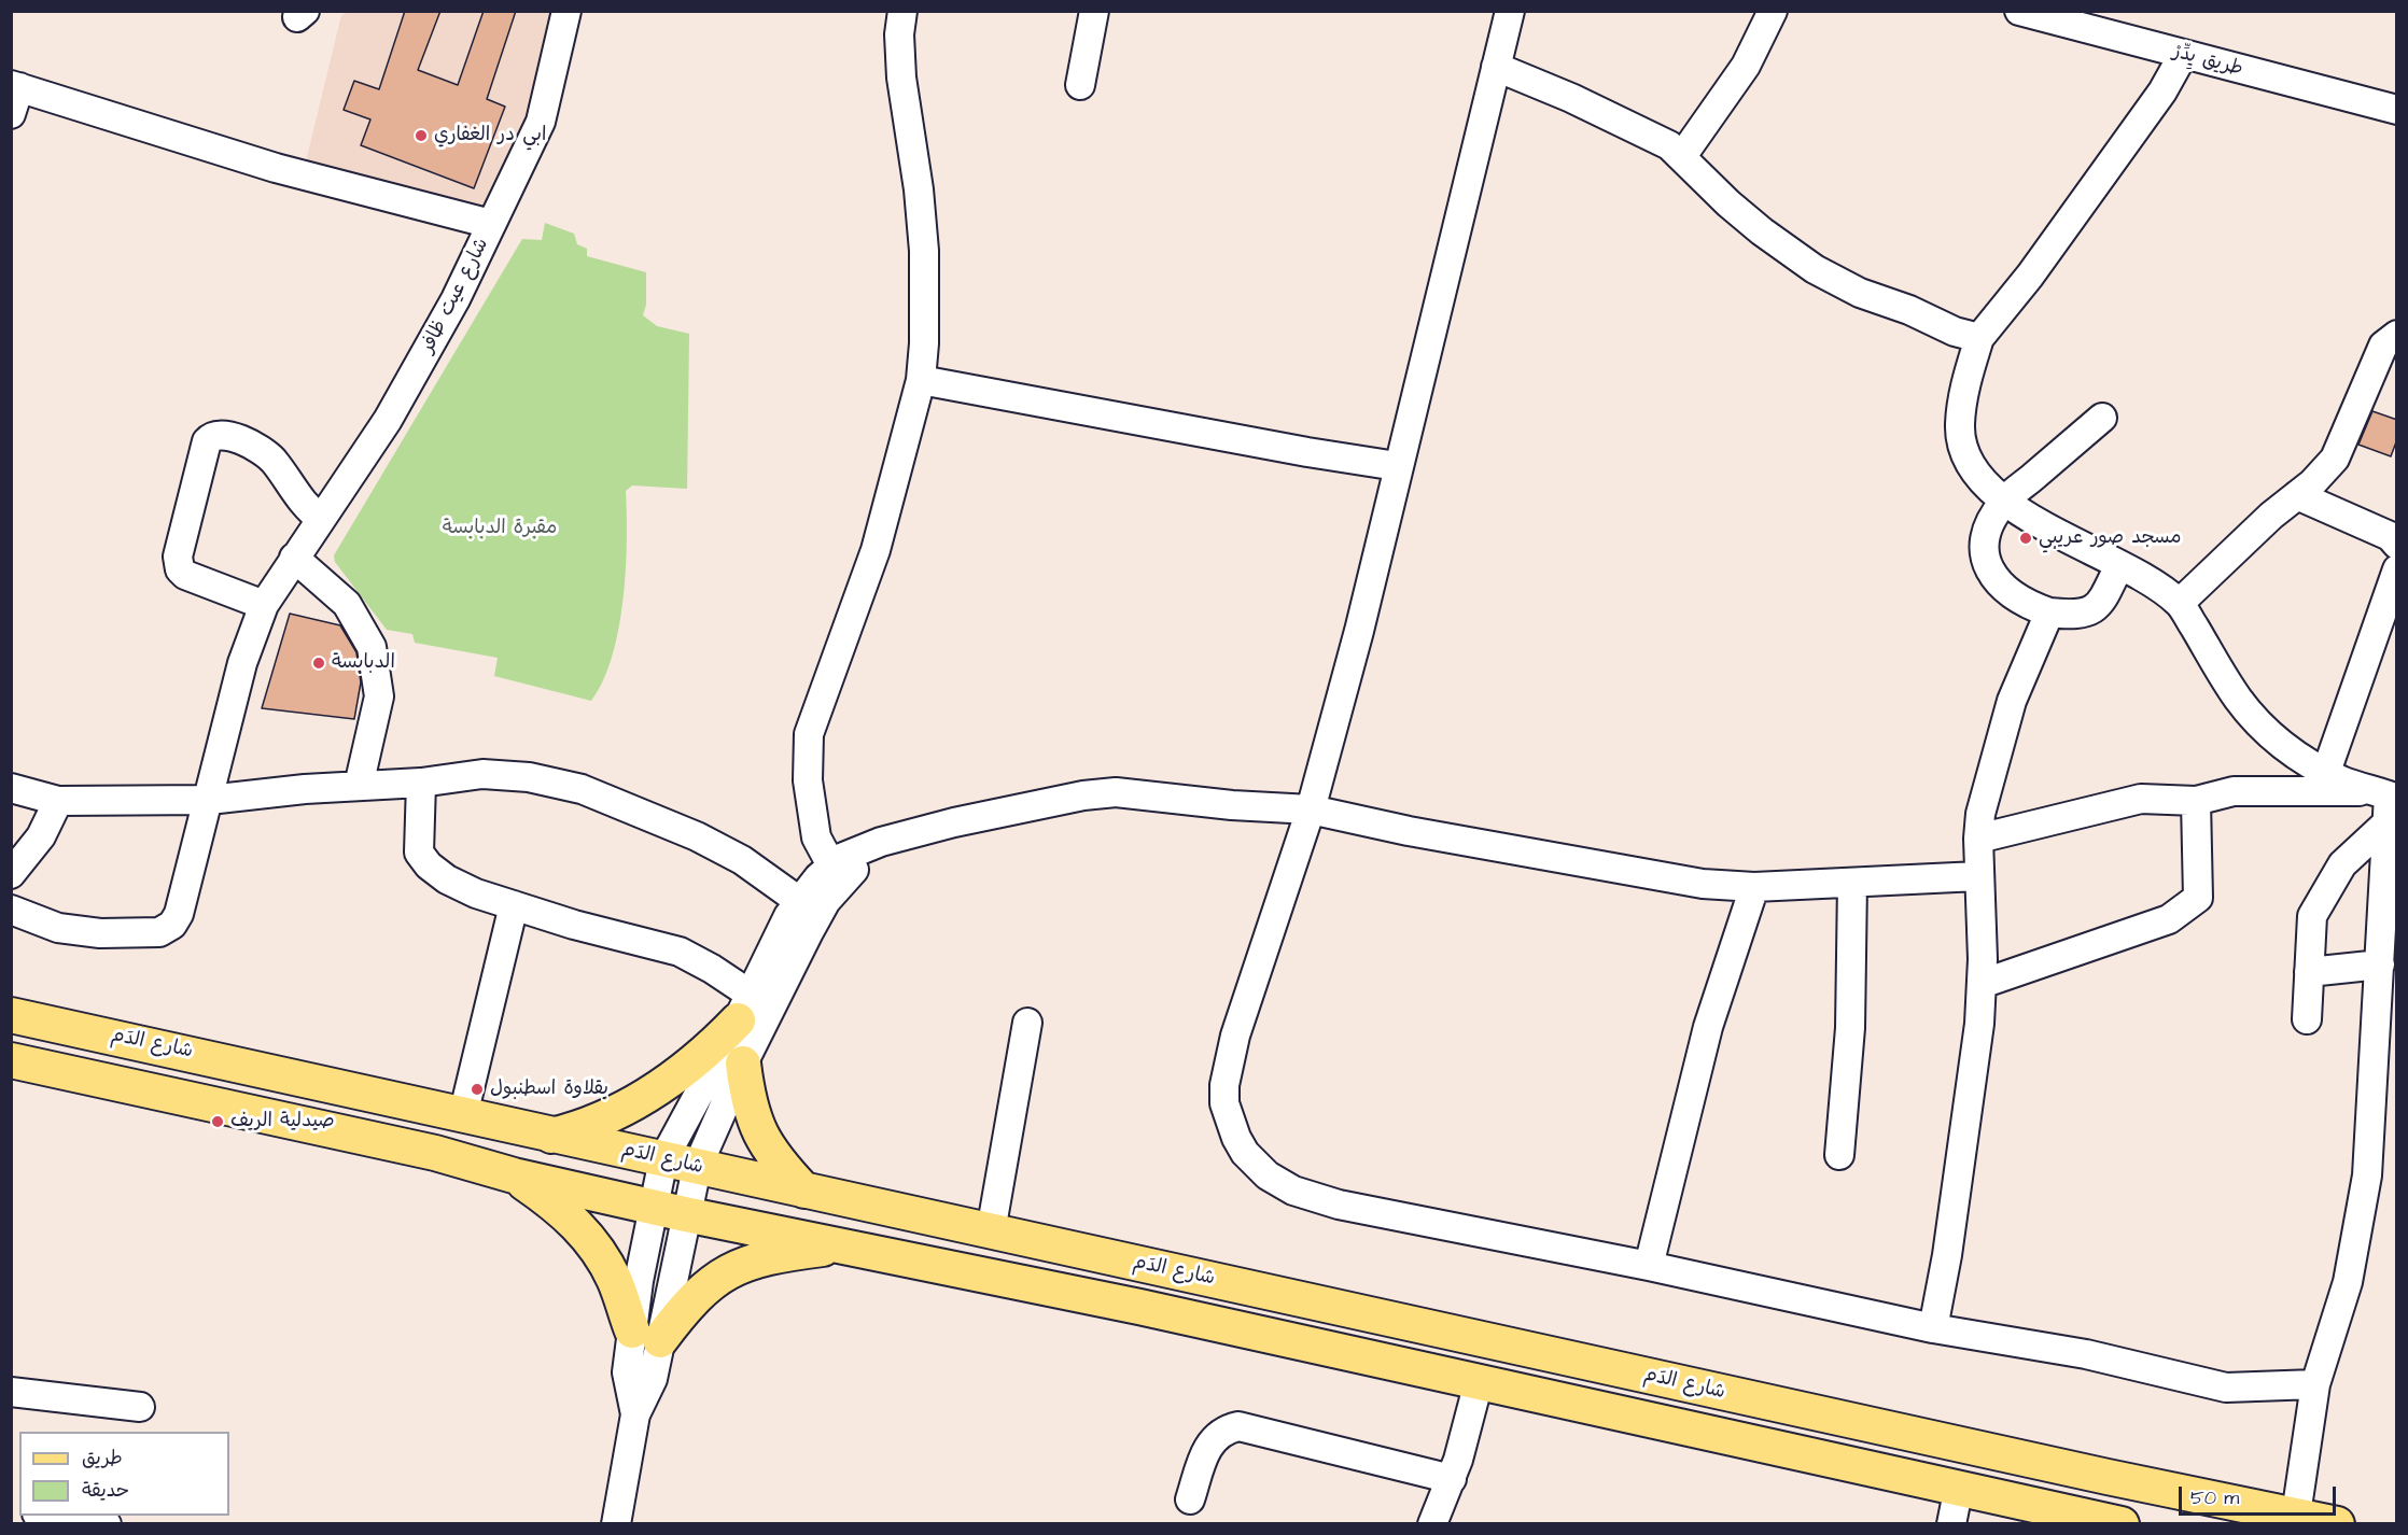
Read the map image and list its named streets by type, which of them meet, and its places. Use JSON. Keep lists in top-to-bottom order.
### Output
{
  "streets": {
    "main road": ["شارع الدَم"],
    "street": ["طريق يِدِّرْ", "شارع عيت ظافر"]
  },
  "parks": ["مقبرة الدبابسة"],
  "places": [
    "ابي در الغفاري",
    "مسجد صور عريبي",
    "الدبابسة",
    "بقلاوة اسطنبول",
    "صيدلية الريف"
  ],
  "legend": ["طريق", "حديقة"],
  "scale_bar": "50 m"
}
